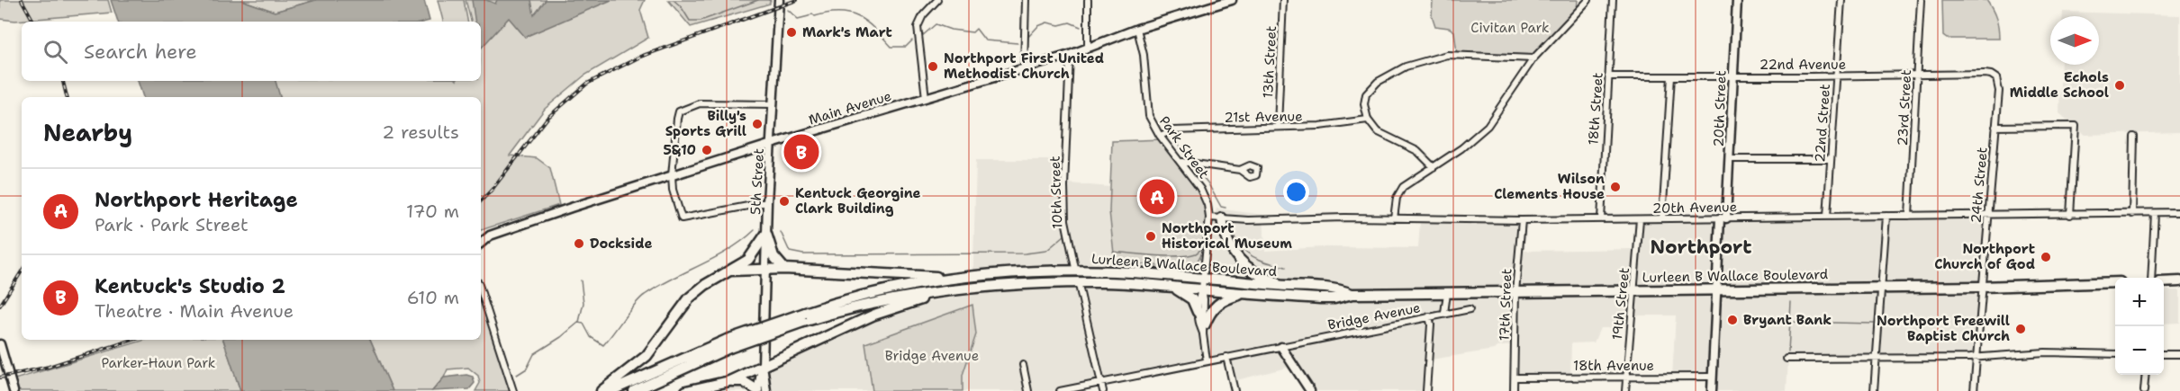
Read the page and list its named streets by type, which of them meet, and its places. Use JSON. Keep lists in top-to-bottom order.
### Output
{
  "streets": {
    "highway": ["Lurleen B Wallace Boulevard"],
    "main road": ["Main Avenue", "20th Street", "5th Street"],
    "street": [
      "13th Street",
      "22nd Avenue",
      "23rd Street",
      "18th Street",
      "21st Avenue",
      "22nd Street",
      "Park Street",
      "24th Street",
      "10th Street",
      "20th Avenue",
      "19th Street",
      "17th Street",
      "Bridge Avenue",
      "18th Avenue"
    ]
  },
  "crossings": [
    ["13th Street", "21st Avenue"],
    ["22nd Avenue", "23rd Street"],
    ["22nd Avenue", "18th Street"],
    ["22nd Avenue", "20th Street"],
    ["22nd Avenue", "22nd Street"],
    ["22nd Avenue", "24th Street"],
    ["Main Avenue", "Park Street"],
    ["Main Avenue", "5th Street"],
    ["Main Avenue", "10th Street"],
    ["23rd Street", "20th Avenue"],
    ["18th Street", "20th Avenue"],
    ["20th Street", "20th Avenue"],
    ["20th Street", "Lurleen B Wallace Boulevard"],
    ["20th Street", "18th Avenue"],
    ["21st Avenue", "Park Street"],
    ["22nd Street", "20th Avenue"],
    ["Park Street", "20th Avenue"],
    ["Park Street", "Lurleen B Wallace Boulevard"],
    ["24th Street", "20th Avenue"],
    ["24th Street", "Lurleen B Wallace Boulevard"],
    ["10th Street", "Lurleen B Wallace Boulevard"],
    ["10th Street", "Bridge Avenue"],
    ["20th Avenue", "19th Street"],
    ["20th Avenue", "17th Street"],
    ["Lurleen B Wallace Boulevard", "19th Street"],
    ["Lurleen B Wallace Boulevard", "17th Street"],
    ["19th Street", "18th Avenue"],
    ["17th Street", "18th Avenue"]
  ],
  "districts": ["Northport"],
  "parks": ["Civitan Park", "Bridge Avenue", "Parker-Haun Park"],
  "places": [
    "Mark's Mart",
    "Northport First United Methodist Church",
    "Echols Middle School",
    "Billy's Sports Grill",
    "5&10",
    "Wilson Clements House",
    "Kentuck Georgine Clark Building",
    "Northport Historical Museum",
    "Dockside",
    "Northport Church of God",
    "Bryant Bank",
    "Northport Freewill Baptist Church"
  ],
  "north": "right",
  "page": {
    "search": "Search here",
    "heading": ["Nearby", "2 results"],
    "pins": ["B", "A"],
    "list": [
      {
        "mark": "A",
        "name": "Northport Heritage",
        "note": "Park · Park Street",
        "value": "170 m"
      },
      {
        "mark": "B",
        "name": "Kentuck's Studio 2",
        "note": "Theatre · Main Avenue",
        "value": "610 m"
      }
    ],
    "map_buttons": ["+", "−"]
  }
}
